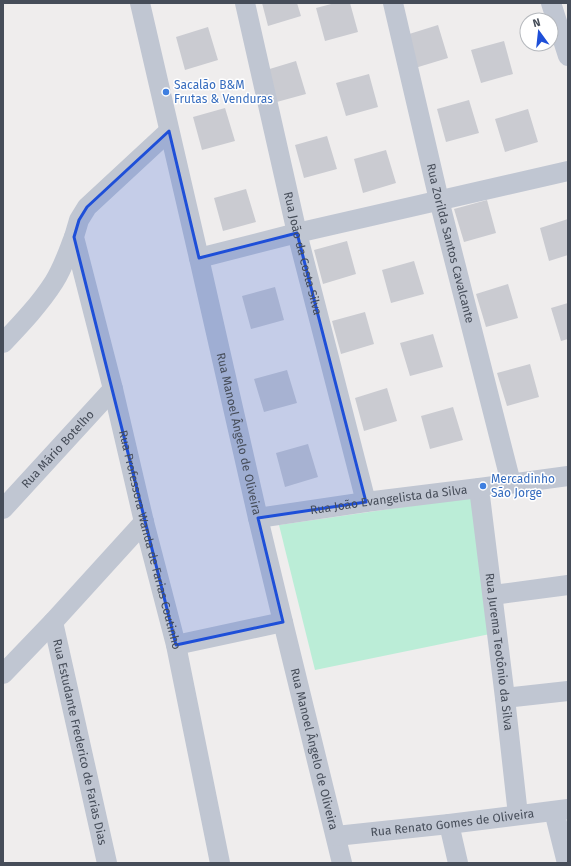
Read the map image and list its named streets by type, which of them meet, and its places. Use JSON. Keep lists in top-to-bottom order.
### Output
{
  "streets": {
    "street": [
      "Rua Zorilda Santos Cavalcante",
      "Rua João da Costa Silva",
      "Rua Manoel Ângelo de Oliveira",
      "Rua Mário Botelho",
      "Rua João Evangelista da Silva",
      "Rua Professora Wanda de Farias Coutinho",
      "Rua Jurema Teotônio da Silva",
      "Rua Estudante Frederico de Farias Dias",
      "Rua Renato Gomes de Oliveira"
    ]
  },
  "crossings": [
    ["Rua Zorilda Santos Cavalcante", "Rua João Evangelista da Silva"],
    ["Rua João da Costa Silva", "Rua João Evangelista da Silva"],
    ["Rua Manoel Ângelo de Oliveira", "Rua João Evangelista da Silva"],
    ["Rua Manoel Ângelo de Oliveira", "Rua Renato Gomes de Oliveira"],
    ["Rua Mário Botelho", "Rua Professora Wanda de Farias Coutinho"],
    ["Rua João Evangelista da Silva", "Rua Jurema Teotônio da Silva"],
    ["Rua Jurema Teotônio da Silva", "Rua Renato Gomes de Oliveira"]
  ],
  "places": ["Sacalão B&M Frutas & Venduras", "Mercadinho São Jorge"],
  "north": "top"
}
